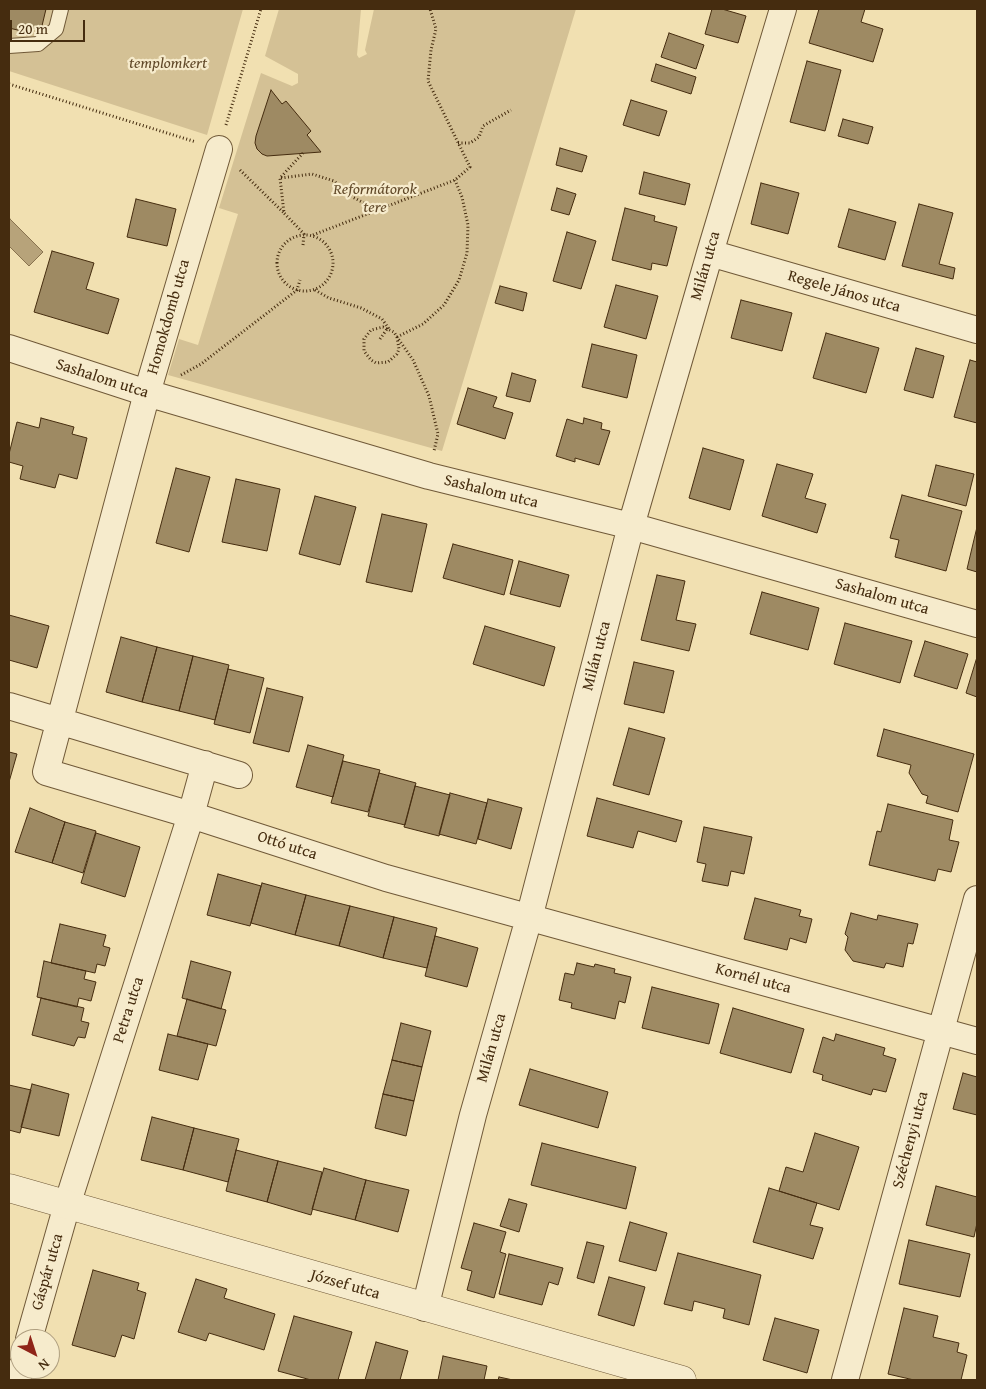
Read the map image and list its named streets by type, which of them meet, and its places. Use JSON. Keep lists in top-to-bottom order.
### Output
{
  "streets": {
    "street": [
      "Milán utca",
      "Regele János utca",
      "Homokdomb utca",
      "Sashalom utca",
      "Ottó utca",
      "Kornél utca",
      "Petra utca",
      "Széchenyi utca",
      "Gáspár utca",
      "József utca"
    ]
  },
  "crossings": [
    ["Milán utca", "Regele János utca"],
    ["Milán utca", "Sashalom utca"],
    ["Milán utca", "Ottó utca"],
    ["Milán utca", "Kornél utca"],
    ["Milán utca", "József utca"],
    ["Homokdomb utca", "Sashalom utca"],
    ["Homokdomb utca", "Ottó utca"],
    ["Ottó utca", "Kornél utca"],
    ["Ottó utca", "Petra utca"],
    ["Kornél utca", "Széchenyi utca"],
    ["Petra utca", "Gáspár utca"],
    ["Petra utca", "József utca"],
    ["Gáspár utca", "József utca"]
  ],
  "parks": ["templomkert", "Reformátorok tere"],
  "scale_bar": "20 m",
  "north": "bottom right"
}
